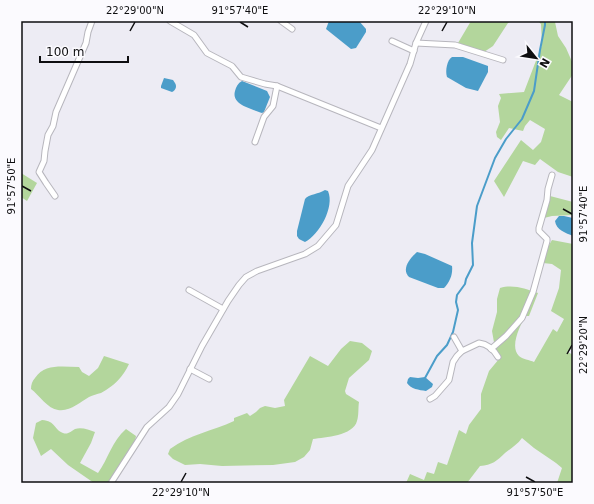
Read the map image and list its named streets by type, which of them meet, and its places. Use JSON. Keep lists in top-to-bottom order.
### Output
{
  "scale_bar": "100 m",
  "north": "bottom right",
  "coordinates": [
    "22°29'00\"N",
    "91°57'40\"E",
    "22°29'10\"N",
    "91°57'50\"E",
    "22°29'20\"N"
  ]
}
